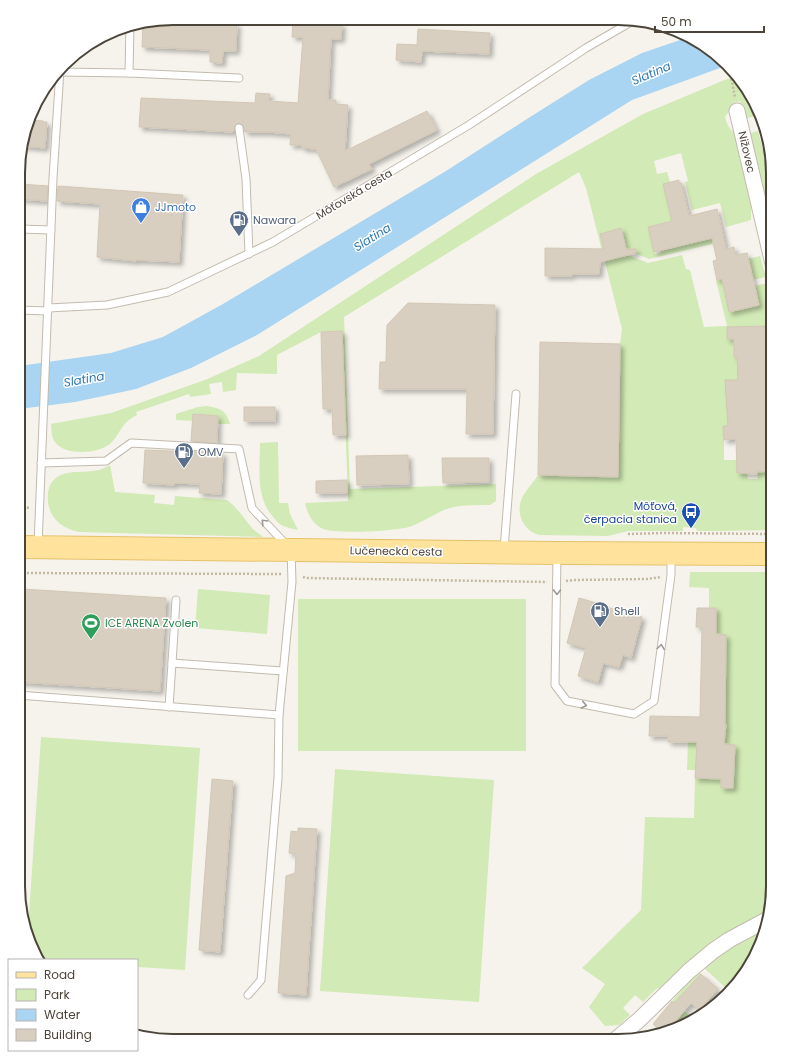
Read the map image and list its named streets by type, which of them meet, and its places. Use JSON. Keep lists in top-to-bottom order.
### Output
{
  "streets": {
    "main road": ["Lučenecká cesta"],
    "street": ["Nižovec"],
    "lane": ["Môťovská cesta"]
  },
  "water": ["Slatina"],
  "places": {
    "shop": ["JJmoto"],
    "fuel station": ["Nawara", "OMV", "Shell"],
    "bus stop": ["Môťová, čerpacia stanica"],
    "sports": ["ICE ARENA Zvolen"]
  },
  "legend": [
    "Road",
    "Park",
    "Water",
    "Building"
  ],
  "scale_bar": "50 m"
}
